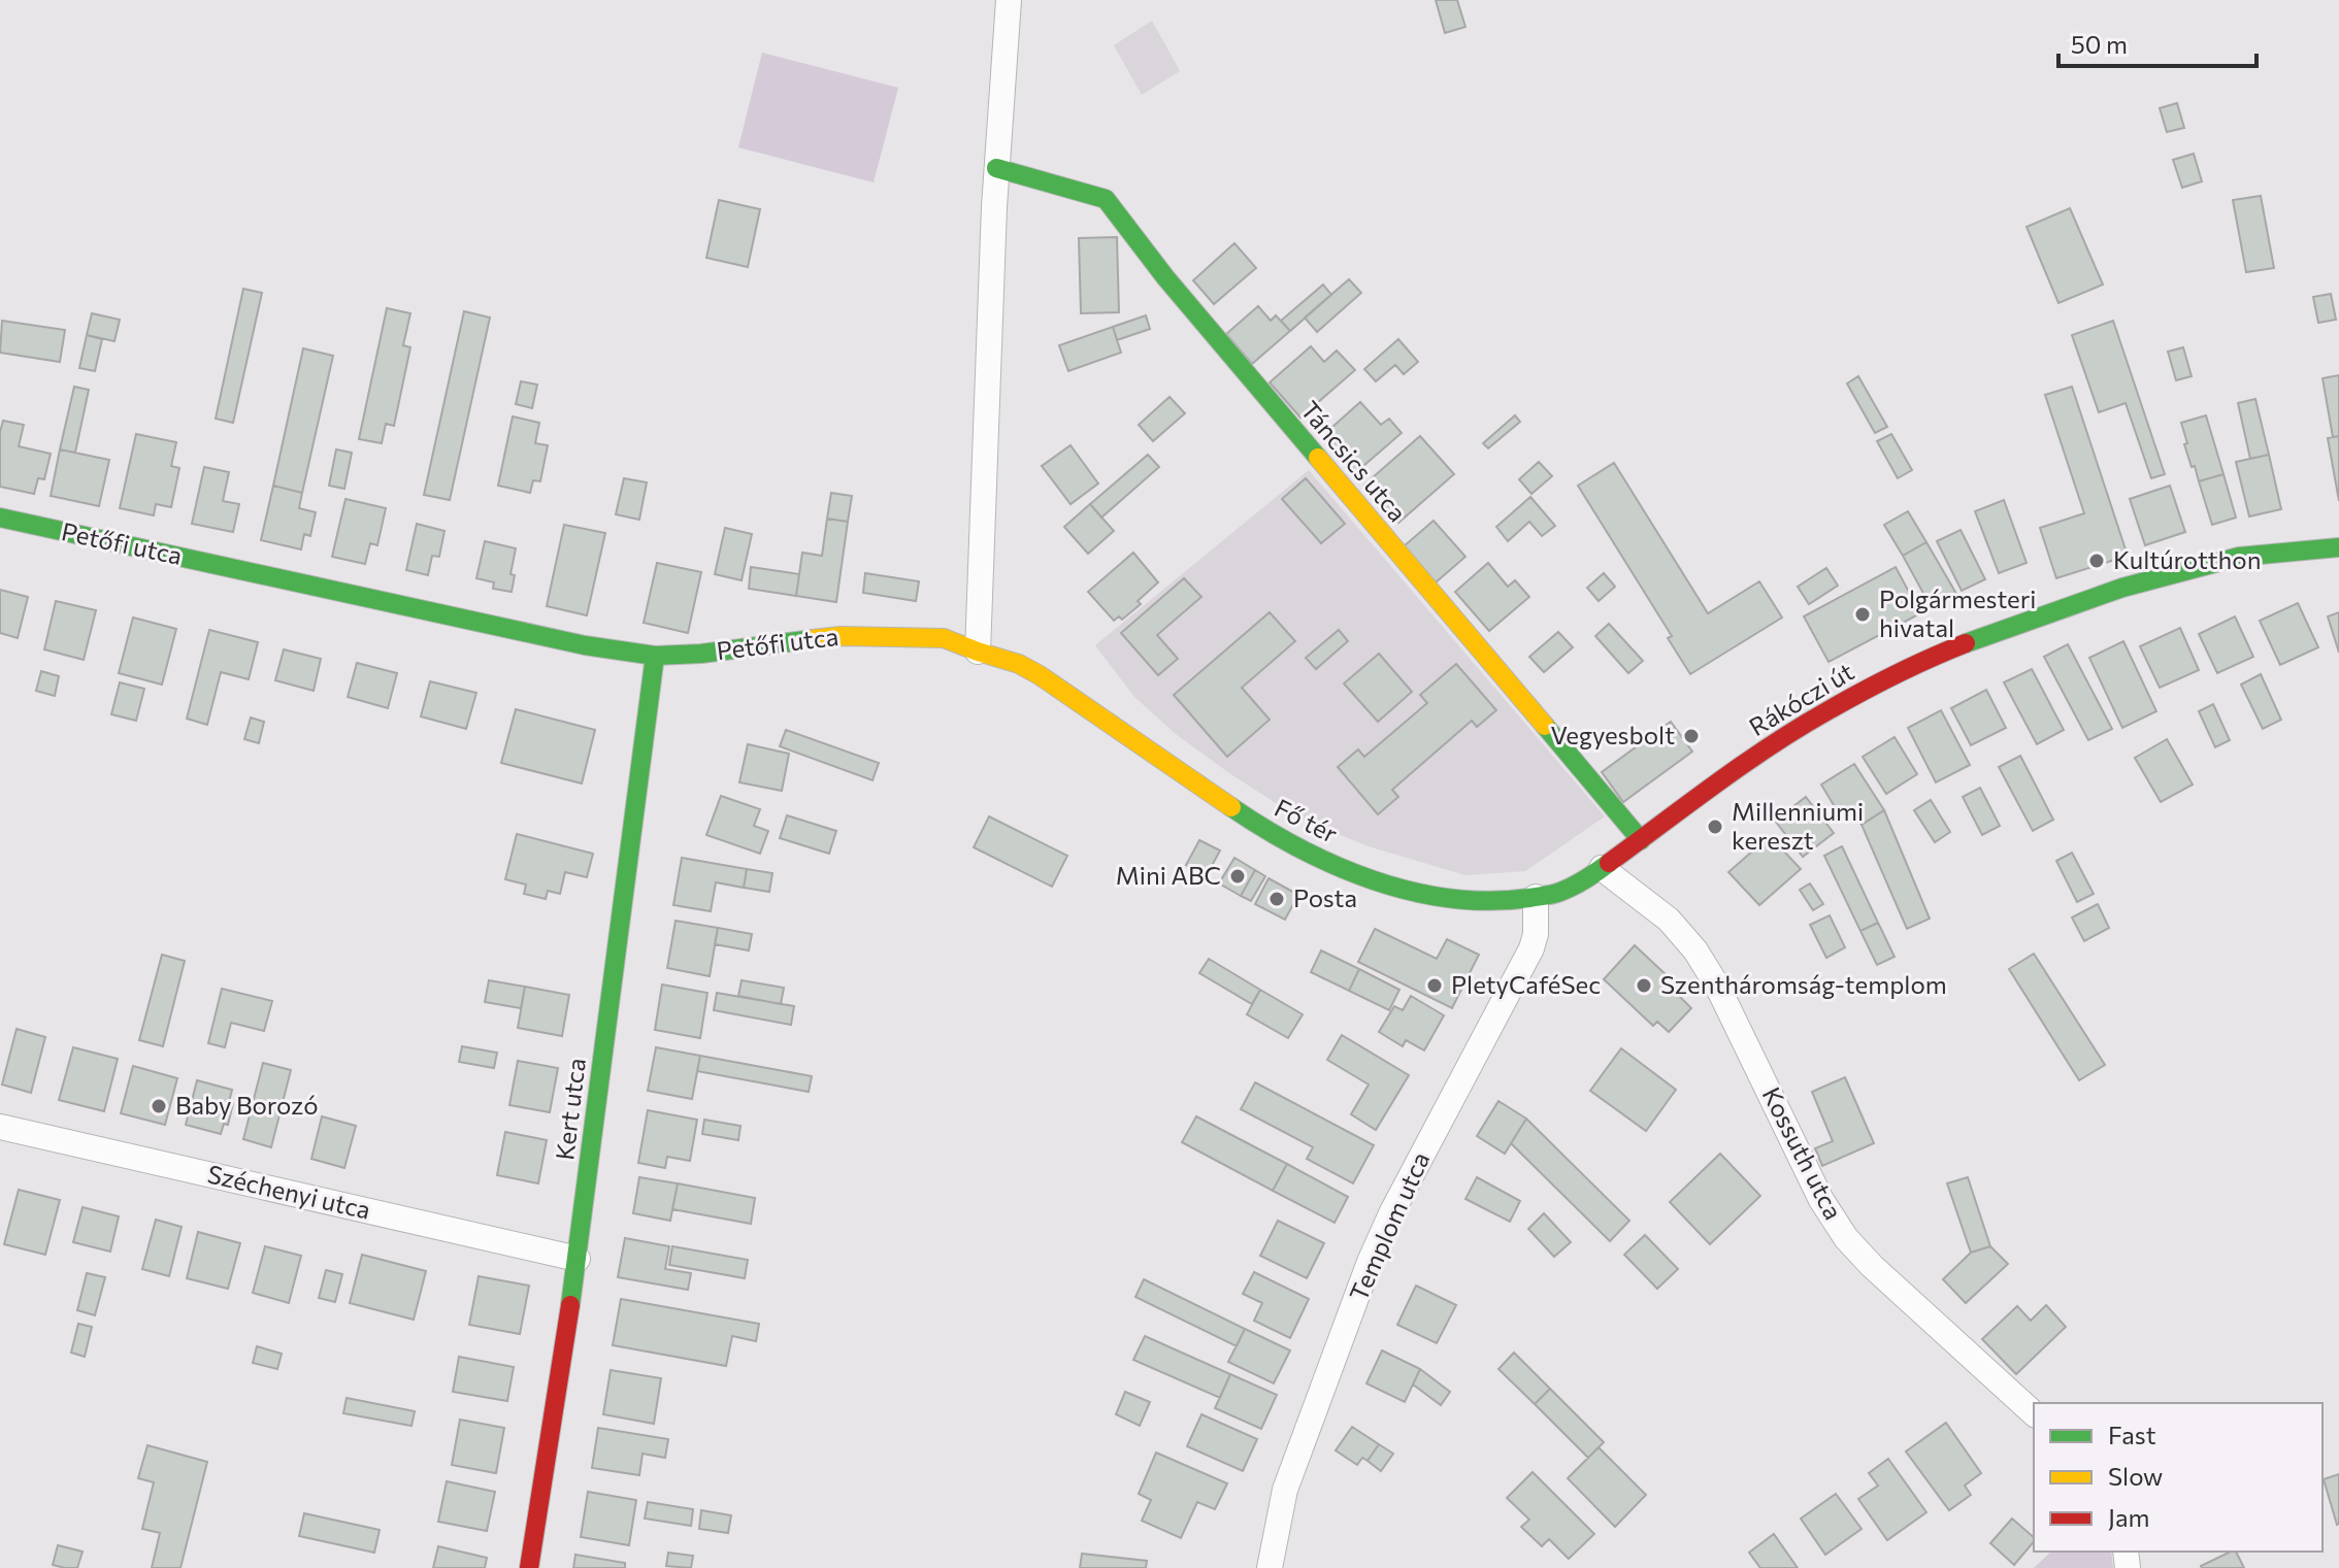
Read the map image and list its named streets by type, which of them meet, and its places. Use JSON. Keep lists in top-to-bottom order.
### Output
{
  "streets": {
    "main road": [
      "Táncsics utca",
      "Petőfi utca",
      "Rákóczi út",
      "Fő tér",
      "Kert utca"
    ],
    "street": ["Kossuth utca", "Széchenyi utca", "Templom utca"]
  },
  "crossings": [
    ["Táncsics utca", "Rákóczi út"],
    ["Táncsics utca", "Fő tér"],
    ["Petőfi utca", "Fő tér"],
    ["Petőfi utca", "Kert utca"],
    ["Rákóczi út", "Fő tér"],
    ["Fő tér", "Kossuth utca"],
    ["Fő tér", "Templom utca"],
    ["Kert utca", "Széchenyi utca"]
  ],
  "places": [
    "Kultúrotthon",
    "Polgármesteri hivatal",
    "Vegyesbolt",
    "Millenniumi kereszt",
    "Mini ABC",
    "Posta",
    "PletyCaféSec",
    "Szentháromság-templom",
    "Baby Borozó"
  ],
  "legend": ["Fast", "Slow", "Jam"],
  "scale_bar": "50 m"
}
